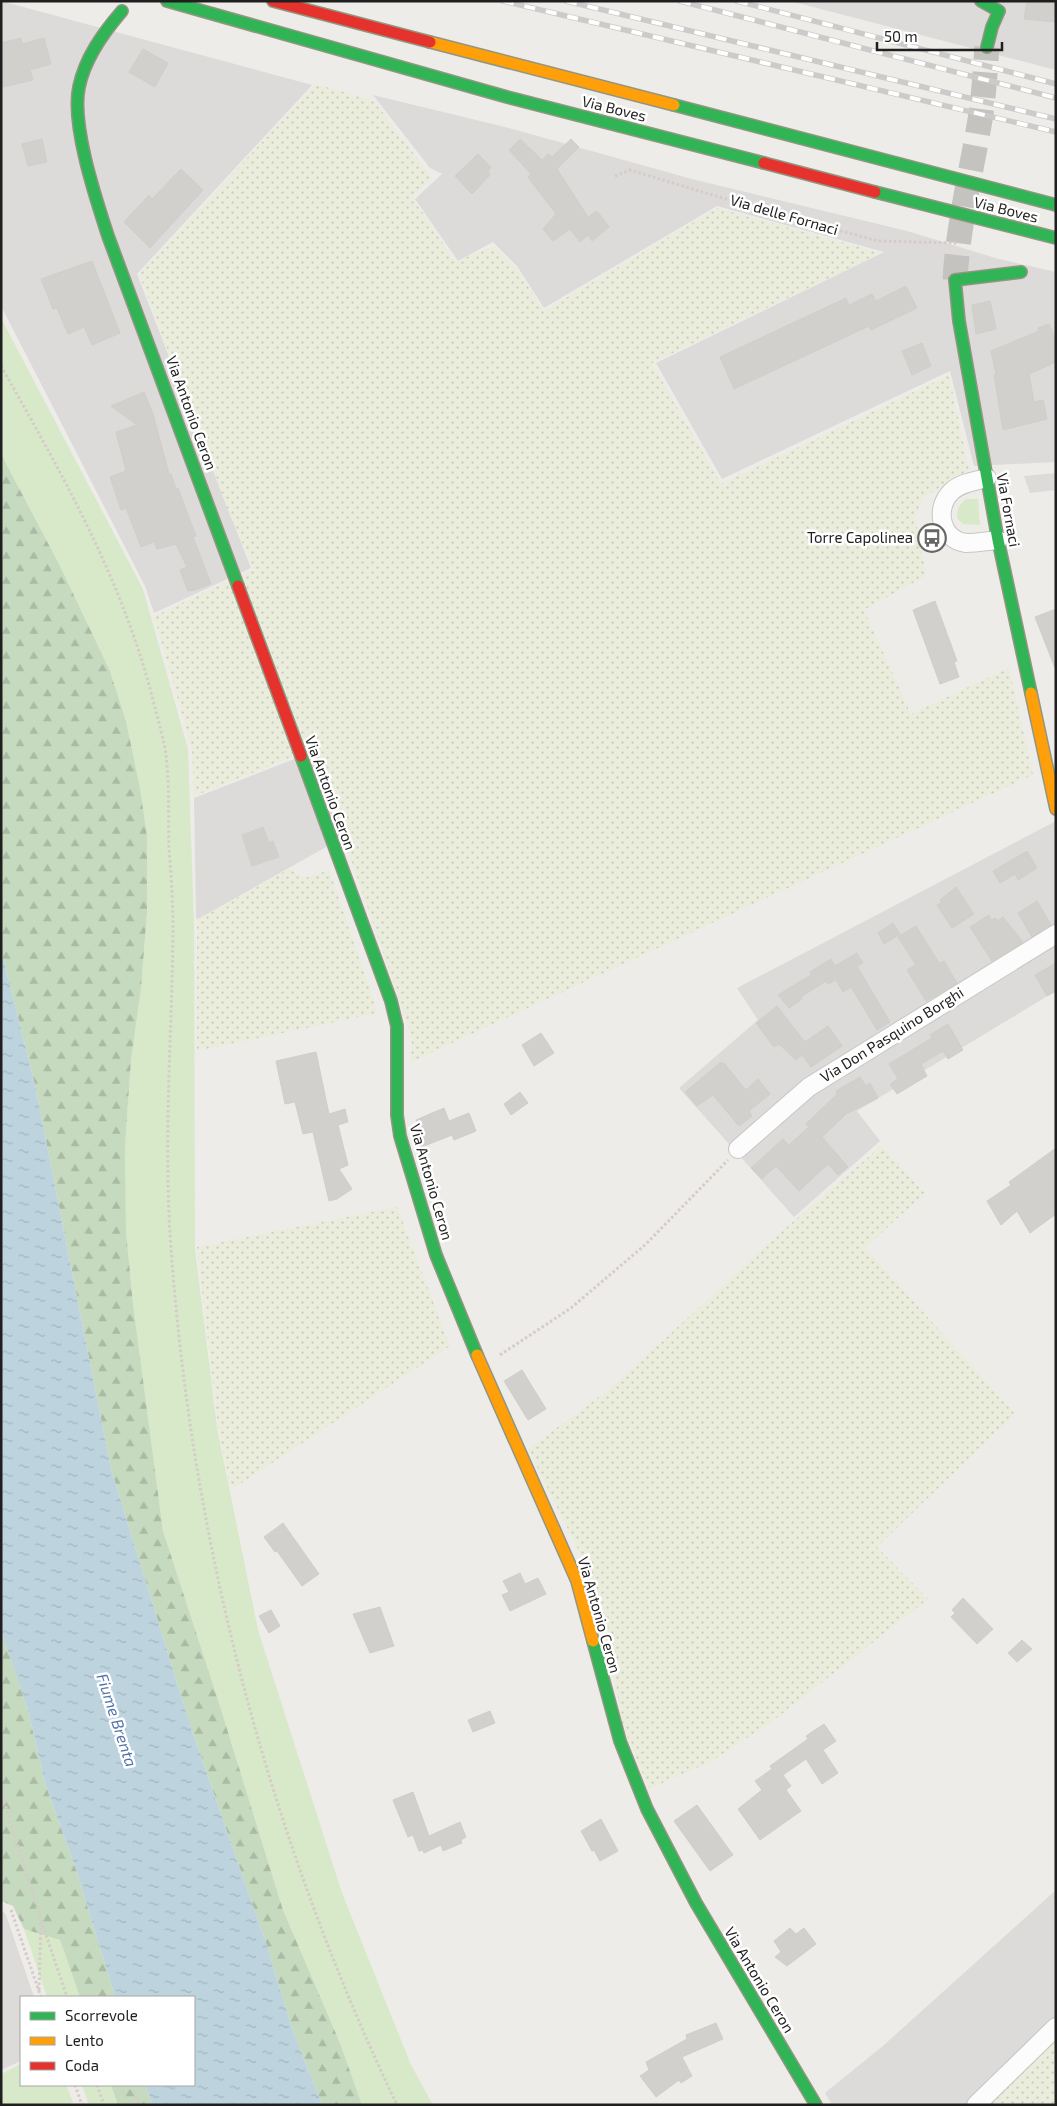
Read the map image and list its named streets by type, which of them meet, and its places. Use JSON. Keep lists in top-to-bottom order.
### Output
{
  "streets": {
    "main road": ["Via Boves", "Via Antonio Ceron", "Via Fornaci"],
    "street": ["Via Don Pasquino Borghi"],
    "path": ["Via delle Fornaci"]
  },
  "water": ["Fiume Brenta"],
  "places": {
    "bus stop": ["Torre Capolinea"]
  },
  "legend": ["Scorrevole", "Lento", "Coda"],
  "scale_bar": "50 m"
}
